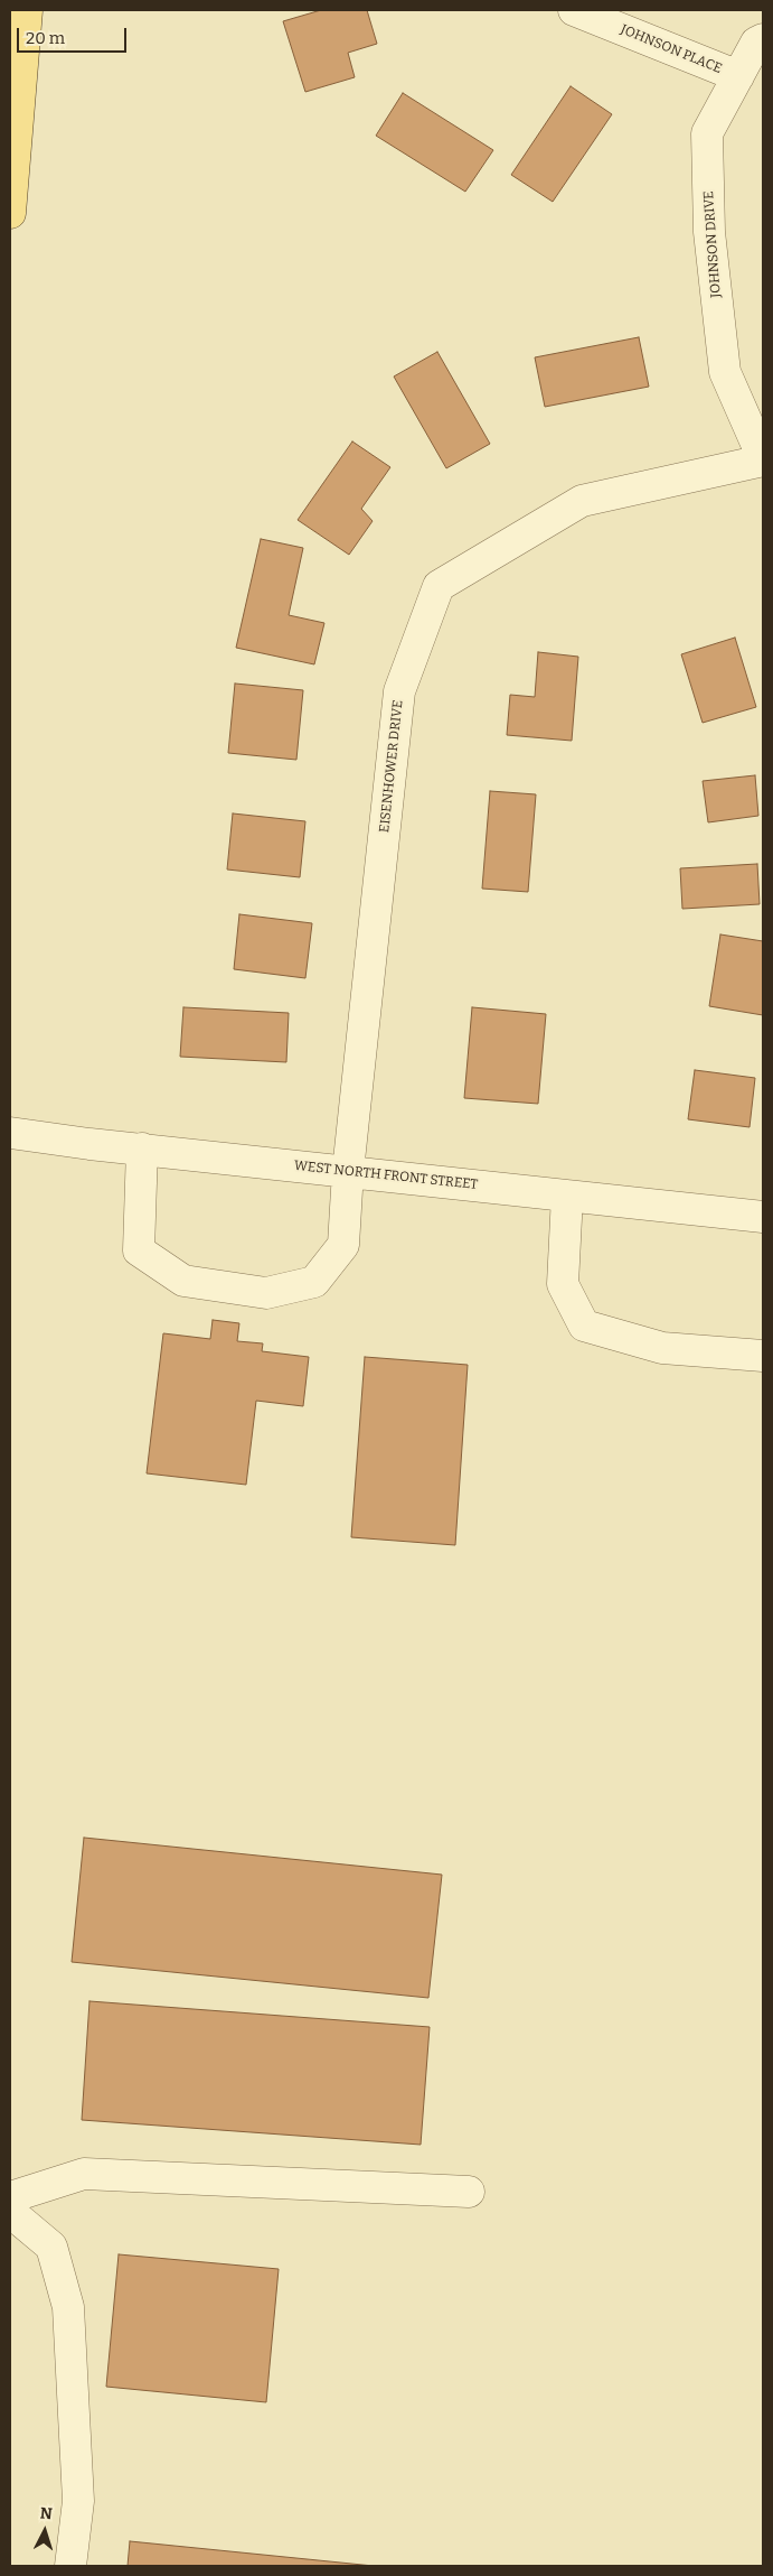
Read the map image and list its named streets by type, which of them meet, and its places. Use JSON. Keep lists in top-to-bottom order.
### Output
{
  "streets": {
    "street": [
      "JOHNSON PLACE",
      "JOHNSON DRIVE",
      "EISENHOWER DRIVE",
      "WEST NORTH FRONT STREET"
    ]
  },
  "crossings": [
    ["JOHNSON PLACE", "JOHNSON DRIVE"],
    ["JOHNSON DRIVE", "EISENHOWER DRIVE"],
    ["EISENHOWER DRIVE", "WEST NORTH FRONT STREET"]
  ],
  "scale_bar": "20 m",
  "north": "top"
}
